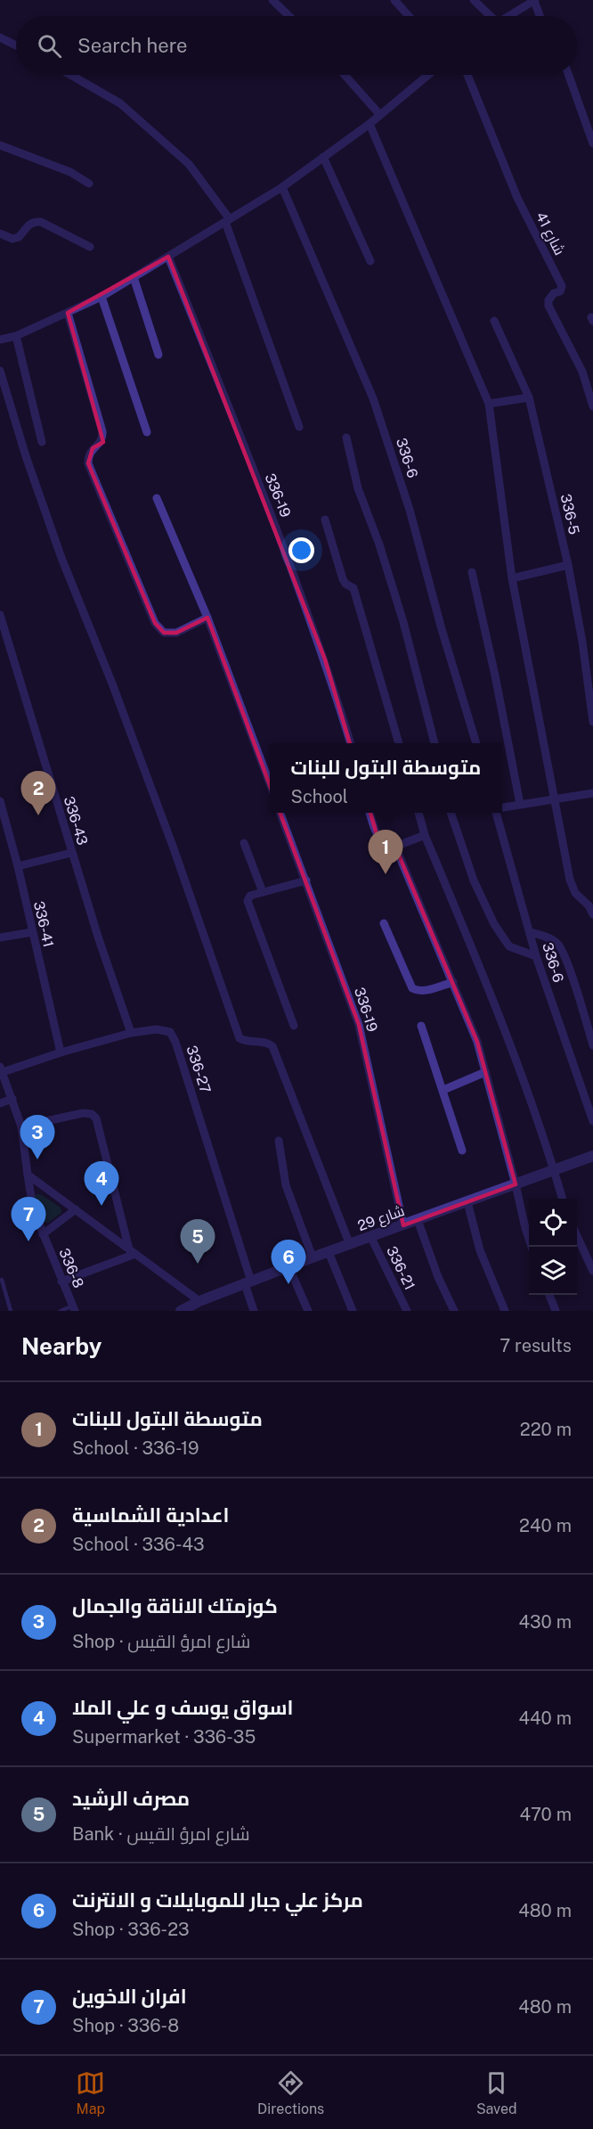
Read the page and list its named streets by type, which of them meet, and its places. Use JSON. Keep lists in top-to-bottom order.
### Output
{
  "streets": {
    "street": [
      "شارع 41",
      "336-6",
      "336-19",
      "336-5",
      "336-43",
      "336-41",
      "336-27",
      "شارع 29",
      "336-8",
      "336-21"
    ]
  },
  "crossings": [
    ["336-19", "شارع 29"],
    ["336-43", "336-27"],
    ["336-41", "336-27"],
    ["336-27", "شارع 29"],
    ["336-27", "336-8"],
    ["شارع 29", "336-21"]
  ],
  "page": {
    "search": "Search here",
    "popup": ["متوسطة البتول للبنات", "School"],
    "pins": [
      "2",
      "1",
      "3",
      "4",
      "7",
      "5",
      "6"
    ],
    "heading": ["Nearby", "7 results"],
    "list": [
      {
        "mark": "1",
        "name": "متوسطة البتول للبنات",
        "note": "School · 336-19",
        "value": "220 m"
      },
      {
        "mark": "2",
        "name": "اعدادية الشماسية",
        "note": "School · 336-43",
        "value": "240 m"
      },
      {
        "mark": "3",
        "name": "كوزمتك الاناقة والجمال",
        "note": "Shop · شارع امرؤ القيس",
        "value": "430 m"
      },
      {
        "mark": "4",
        "name": "اسواق يوسف و علي الملا",
        "note": "Supermarket · 336-35",
        "value": "440 m"
      },
      {
        "mark": "5",
        "name": "مصرف الرشيد",
        "note": "Bank · شارع امرؤ القيس",
        "value": "470 m"
      },
      {
        "mark": "6",
        "name": "مركز علي جبار للموبايلات و الانترنت",
        "note": "Shop · 336-23",
        "value": "480 m"
      },
      {
        "mark": "7",
        "name": "افران الاخوين",
        "note": "Shop · 336-8",
        "value": "480 m"
      }
    ],
    "nav": ["Map", "Directions", "Saved"]
  }
}
